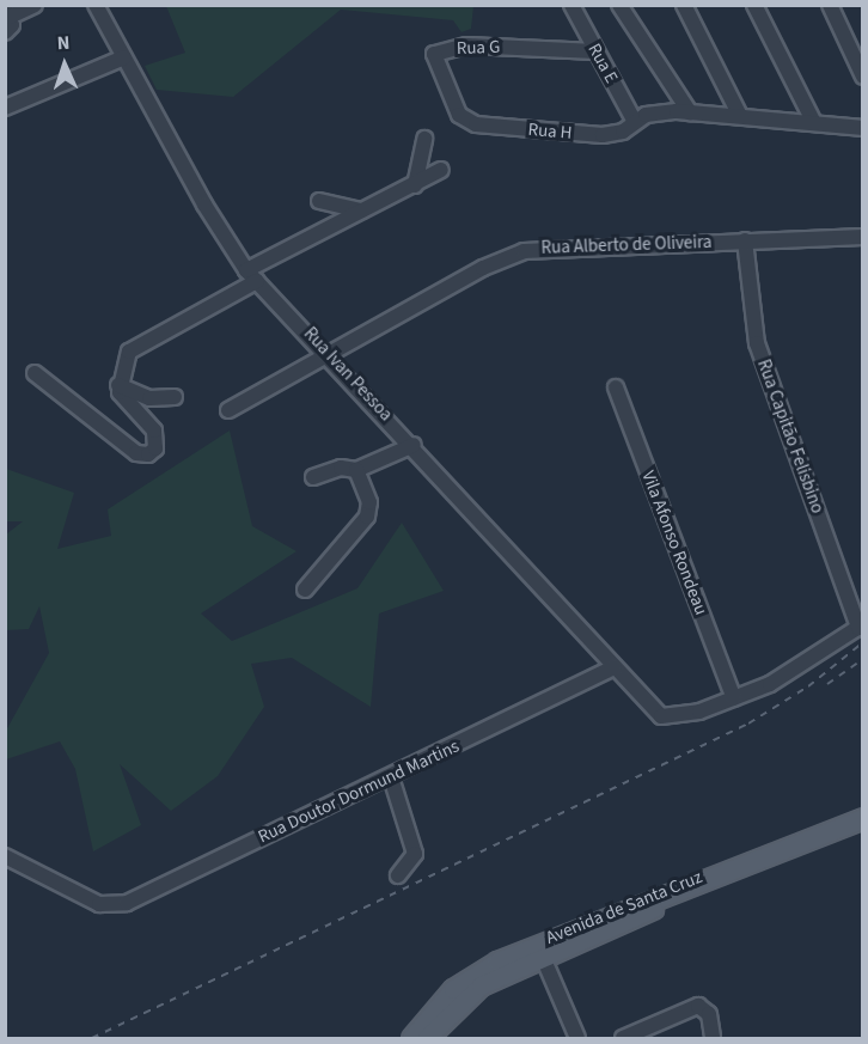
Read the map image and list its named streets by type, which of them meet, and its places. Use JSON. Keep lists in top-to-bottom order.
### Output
{
  "streets": {
    "main road": ["Avenida de Santa Cruz"],
    "street": [
      "Rua G",
      "Rua E",
      "Rua H",
      "Rua Alberto de Oliveira",
      "Rua Ivan Pessoa",
      "Rua Capitão Felisbino",
      "Vila Afonso Rondeau",
      "Rua Doutor Dormund Martins"
    ]
  },
  "crossings": [
    ["Rua G", "Rua E"],
    ["Rua G", "Rua H"],
    ["Rua E", "Rua H"],
    ["Rua Alberto de Oliveira", "Rua Ivan Pessoa"],
    ["Rua Alberto de Oliveira", "Rua Capitão Felisbino"],
    ["Rua Ivan Pessoa", "Vila Afonso Rondeau"],
    ["Rua Ivan Pessoa", "Rua Doutor Dormund Martins"]
  ],
  "north": "top"
}
